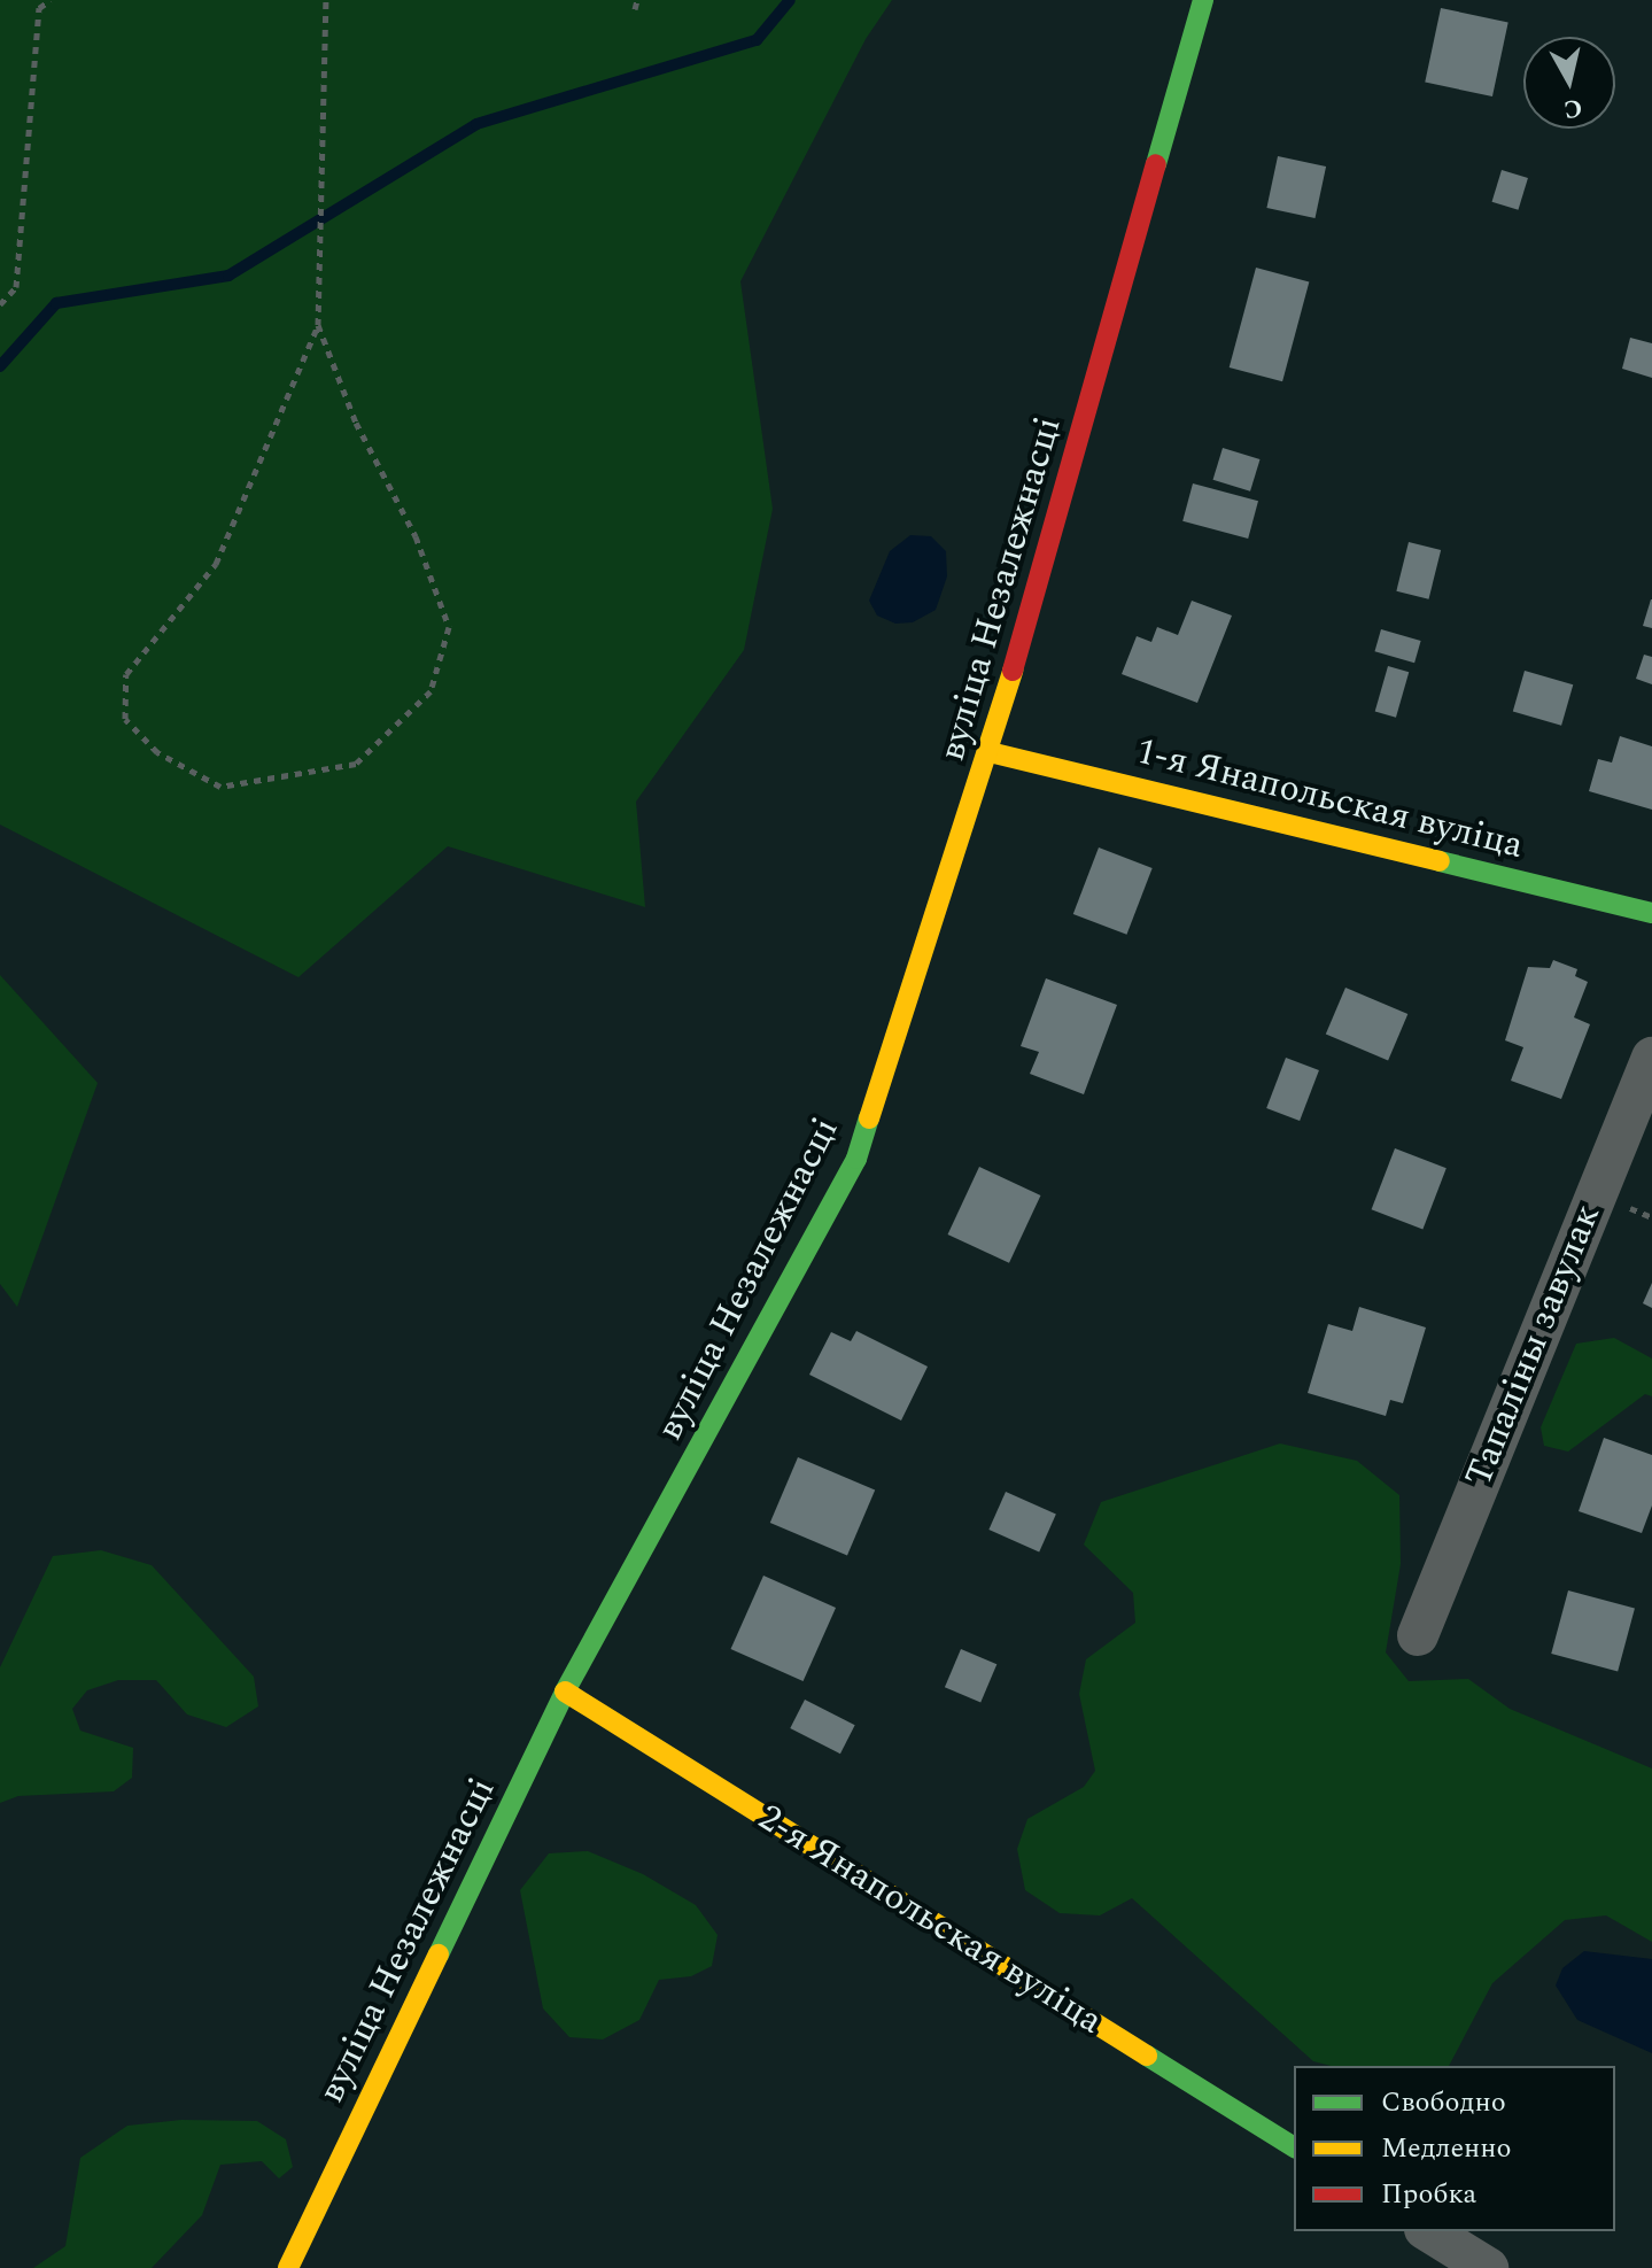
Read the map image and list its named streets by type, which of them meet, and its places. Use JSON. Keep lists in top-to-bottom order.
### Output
{
  "streets": {
    "street": [
      "вуліца Незалежнасці",
      "1-я Янапольская вуліца",
      "Тапаліны завулак",
      "2-я Янапольская вуліца"
    ]
  },
  "crossings": [
    ["вуліца Незалежнасці", "1-я Янапольская вуліца"],
    ["вуліца Незалежнасці", "2-я Янапольская вуліца"]
  ],
  "legend": ["Свободно", "Медленно", "Пробка"],
  "north": "bottom"
}
